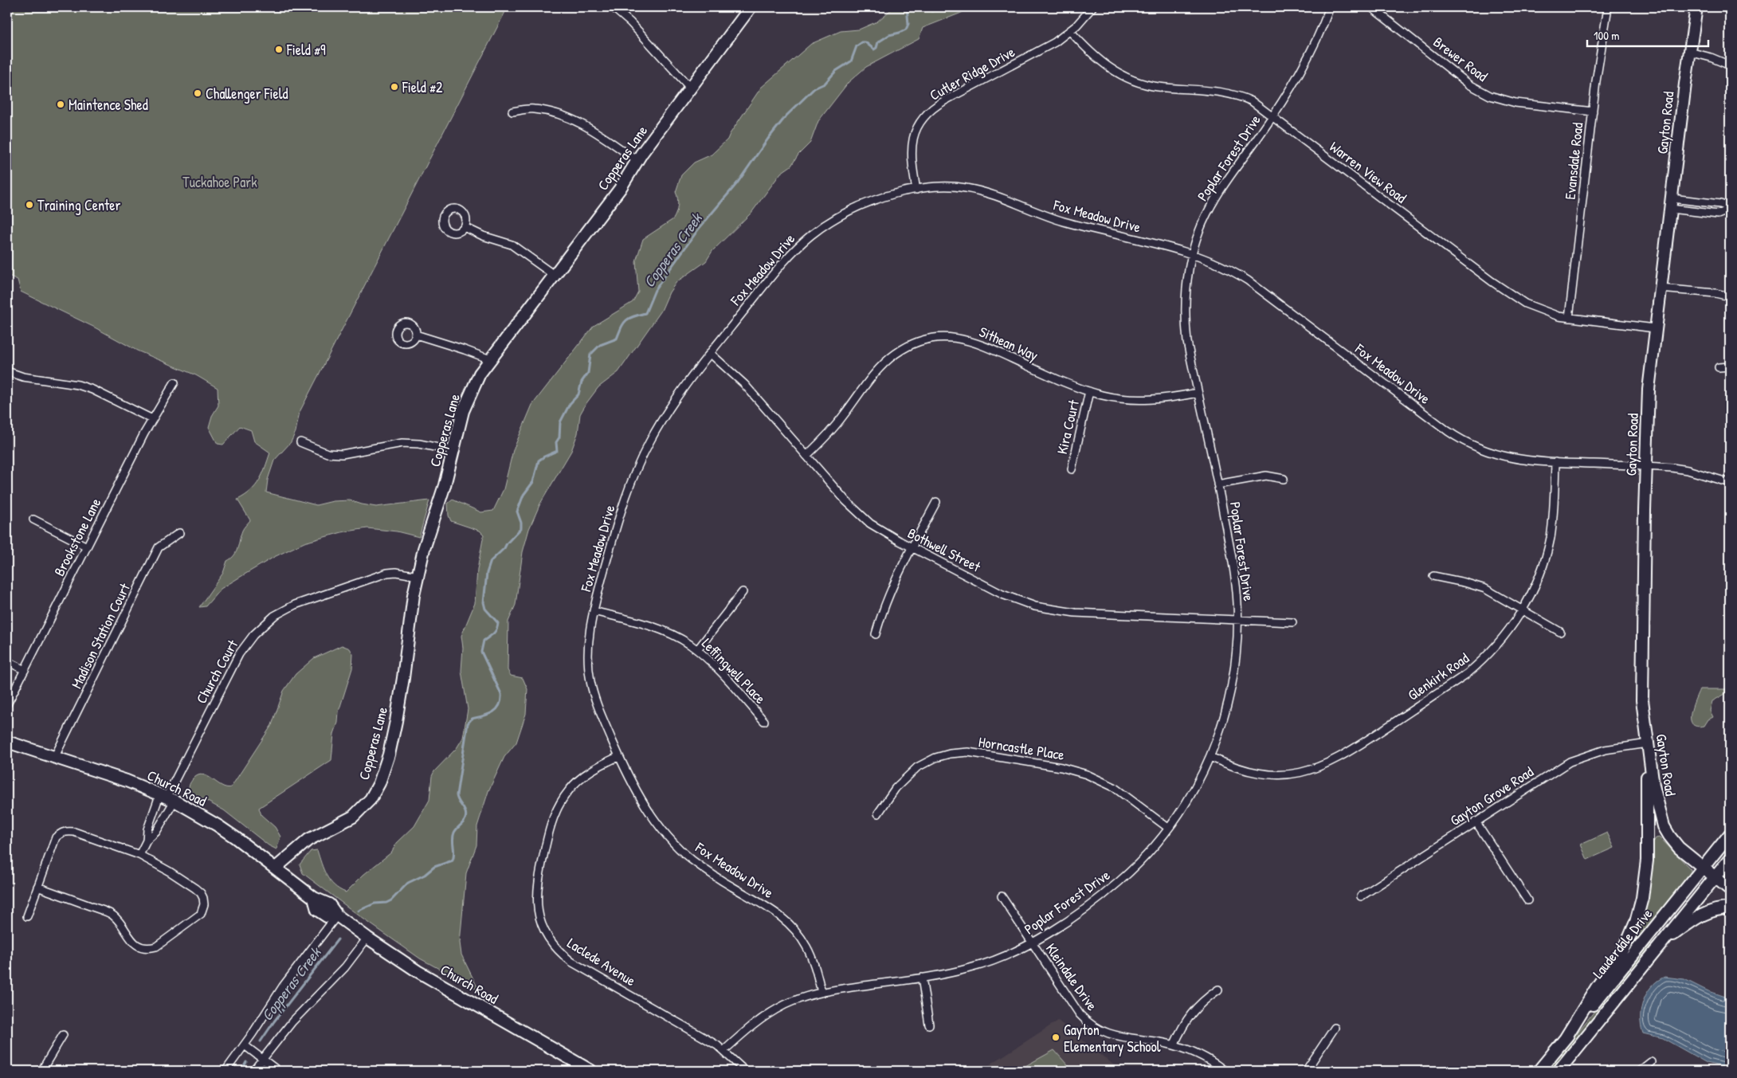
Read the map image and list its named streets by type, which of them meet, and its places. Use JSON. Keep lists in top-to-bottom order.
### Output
{
  "streets": {
    "street": [
      "Brewer Road",
      "Cutler Ridge Drive",
      "Gayton Road",
      "Copperas Lane",
      "Poplar Forest Drive",
      "Evansdale Road",
      "Warren View Road",
      "Fox Meadow Drive",
      "Sithean Way",
      "Kira Court",
      "Brookstone Lane",
      "Bothwell Street",
      "Madison Station Court",
      "Leffingwell Place",
      "Church Court",
      "Glenkirk Road",
      "Horncastle Place",
      "Church Road",
      "Gayton Grove Road",
      "Lauderdale Drive",
      "Laclede Avenue",
      "Kleindale Drive"
    ]
  },
  "crossings": [
    ["Brewer Road", "Evansdale Road"],
    ["Cutler Ridge Drive", "Warren View Road"],
    ["Cutler Ridge Drive", "Fox Meadow Drive"],
    ["Gayton Road", "Warren View Road"],
    ["Gayton Road", "Fox Meadow Drive"],
    ["Gayton Road", "Gayton Grove Road"],
    ["Gayton Road", "Lauderdale Drive"],
    ["Copperas Lane", "Church Court"],
    ["Copperas Lane", "Church Road"],
    ["Poplar Forest Drive", "Warren View Road"],
    ["Poplar Forest Drive", "Fox Meadow Drive"],
    ["Poplar Forest Drive", "Sithean Way"],
    ["Poplar Forest Drive", "Bothwell Street"],
    ["Poplar Forest Drive", "Glenkirk Road"],
    ["Poplar Forest Drive", "Horncastle Place"],
    ["Poplar Forest Drive", "Laclede Avenue"],
    ["Poplar Forest Drive", "Kleindale Drive"],
    ["Evansdale Road", "Warren View Road"],
    ["Fox Meadow Drive", "Bothwell Street"],
    ["Fox Meadow Drive", "Leffingwell Place"],
    ["Fox Meadow Drive", "Glenkirk Road"],
    ["Fox Meadow Drive", "Laclede Avenue"],
    ["Sithean Way", "Kira Court"],
    ["Sithean Way", "Bothwell Street"],
    ["Madison Station Court", "Church Road"],
    ["Church Court", "Church Road"]
  ],
  "water": ["Copperas Creek"],
  "parks": ["Tuckahoe Park"],
  "places": [
    "Field #9",
    "Field #2",
    "Challenger Field",
    "Maintence Shed",
    "Training Center",
    "Gayton Elementary School"
  ],
  "scale_bar": "100 m"
}
